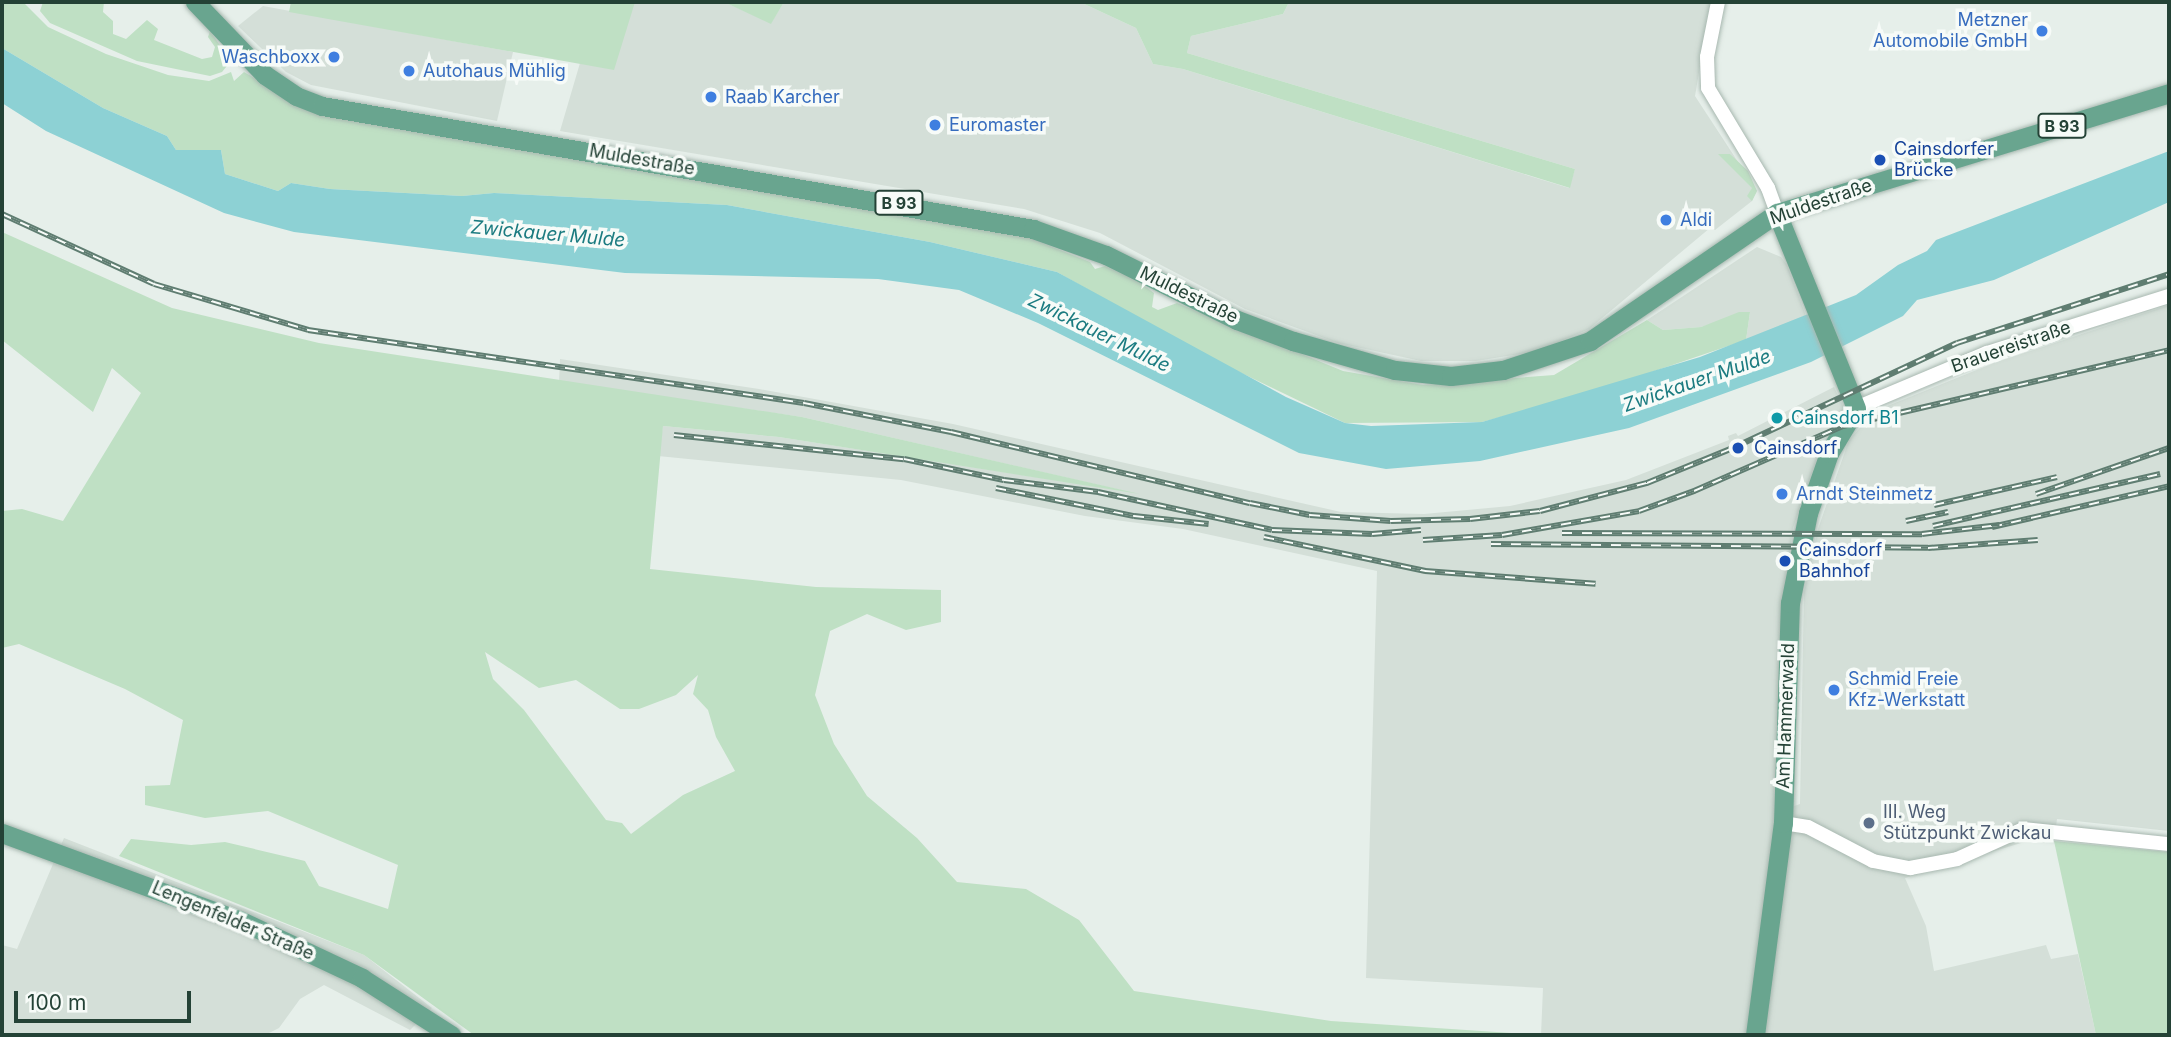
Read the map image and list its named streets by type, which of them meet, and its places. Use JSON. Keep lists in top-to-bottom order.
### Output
{
  "streets": {
    "main road": [
      "B 93",
      "Muldestraße",
      "Am Hammerwald",
      "Lengenfelder Straße"
    ],
    "street": ["Brauereistraße"]
  },
  "crossings": [
    ["Brauereistraße", "Am Hammerwald"]
  ],
  "water": ["Zwickauer Mulde"],
  "places": [
    "Metzner Automobile GmbH",
    "Waschboxx",
    "Autohaus Mühlig",
    "Raab Karcher",
    "Euromaster",
    "Cainsdorfer Brücke",
    "Aldi",
    "Cainsdorf B1",
    "Cainsdorf",
    "Arndt Steinmetz",
    "Cainsdorf Bahnhof",
    "Schmid Freie Kfz-Werkstatt",
    "III. Weg Stützpunkt Zwickau"
  ],
  "scale_bar": "100 m"
}
